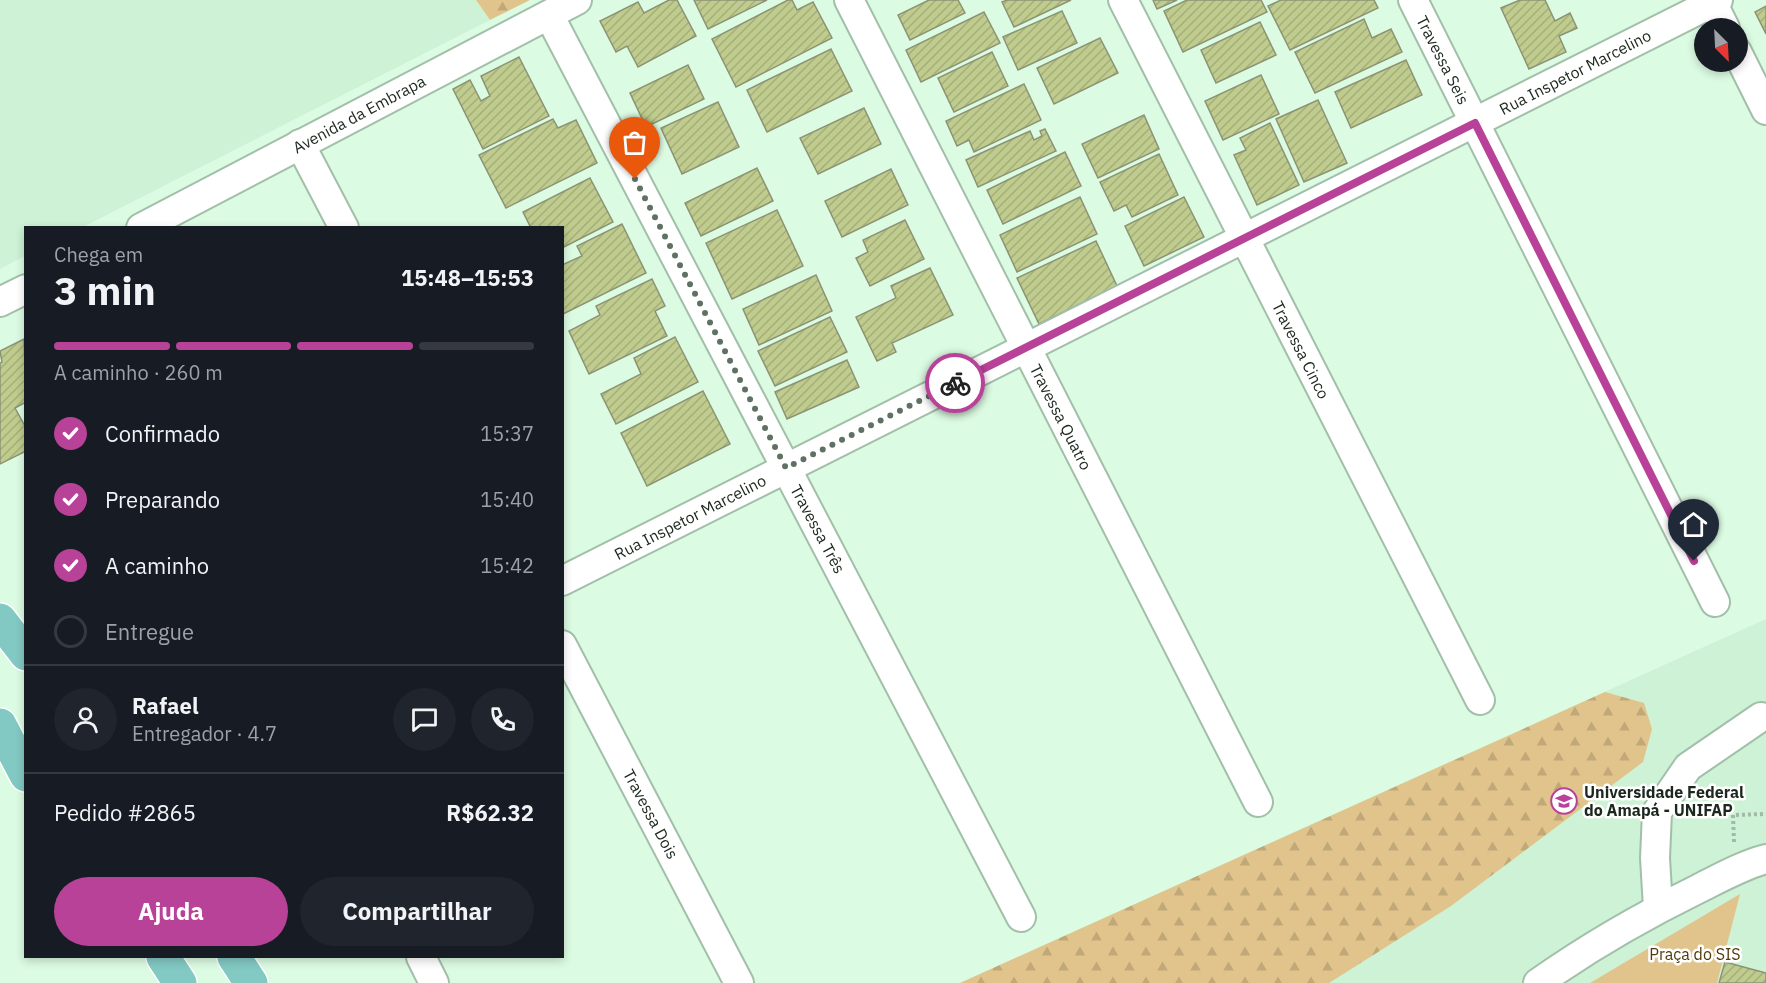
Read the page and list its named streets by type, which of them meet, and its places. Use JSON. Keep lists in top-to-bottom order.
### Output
{
  "streets": {
    "street": [
      "Travessa Seis",
      "Rua Inspetor Marcelino",
      "Avenida da Embrapa",
      "Travessa Cinco",
      "Travessa Quatro",
      "Travessa Três",
      "Travessa Dois"
    ]
  },
  "crossings": [
    ["Travessa Seis", "Rua Inspetor Marcelino"],
    ["Rua Inspetor Marcelino", "Travessa Cinco"],
    ["Rua Inspetor Marcelino", "Travessa Quatro"],
    ["Rua Inspetor Marcelino", "Travessa Três"],
    ["Avenida da Embrapa", "Travessa Três"]
  ],
  "parks": ["Praça do SIS"],
  "places": {
    "school or university": ["Universidade Federal do Amapá - UNIFAP"]
  },
  "north": "bottom right",
  "page": {
    "heading": ["3 min", "Chega em", "15:48–15:53"],
    "panel": [
      "Rafael",
      "Entregador · 4.7",
      "Pedido #2865",
      "R$62.32"
    ],
    "bar": "A caminho · 260 m",
    "list": [
      ["Confirmado", "15:37"],
      ["Preparando", "15:40"],
      ["A caminho", "15:42"],
      "Entregue"
    ],
    "buttons": ["Ajuda", "Compartilhar"]
  }
}
